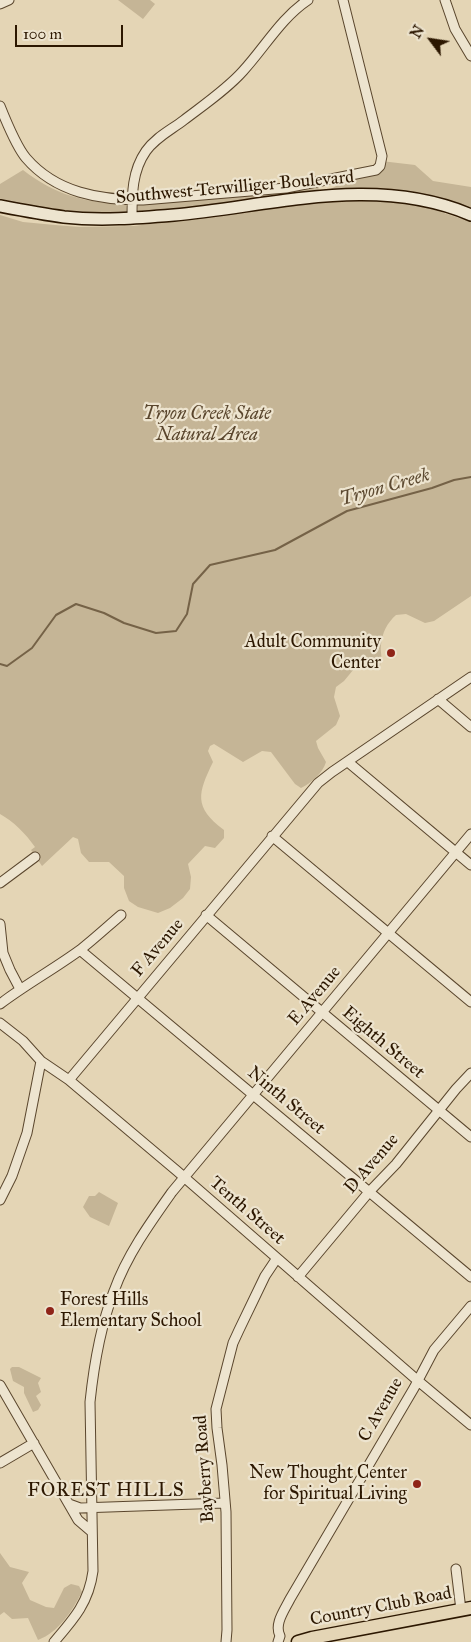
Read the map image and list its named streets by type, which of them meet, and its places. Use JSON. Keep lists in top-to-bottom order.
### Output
{
  "streets": {
    "main road": ["Southwest Terwilliger Boulevard", "Country Club Road"],
    "street": [
      "F Avenue",
      "E Avenue",
      "Eighth Street",
      "Ninth Street",
      "D Avenue",
      "Tenth Street",
      "C Avenue",
      "Bayberry Road"
    ]
  },
  "crossings": [
    ["F Avenue", "Eighth Street"],
    ["F Avenue", "Ninth Street"],
    ["F Avenue", "Tenth Street"],
    ["E Avenue", "Eighth Street"],
    ["E Avenue", "Ninth Street"],
    ["E Avenue", "Tenth Street"],
    ["Eighth Street", "D Avenue"],
    ["Ninth Street", "D Avenue"],
    ["D Avenue", "Tenth Street"],
    ["Tenth Street", "C Avenue"],
    ["Tenth Street", "Bayberry Road"]
  ],
  "districts": ["FOREST HILLS"],
  "water": ["Tryon Creek"],
  "parks": ["Tryon Creek State Natural Area"],
  "places": ["Adult Community Center", "Forest Hills Elementary School", "New Thought Center for Spiritual Living"],
  "scale_bar": "100 m",
  "north": "top left"
}
